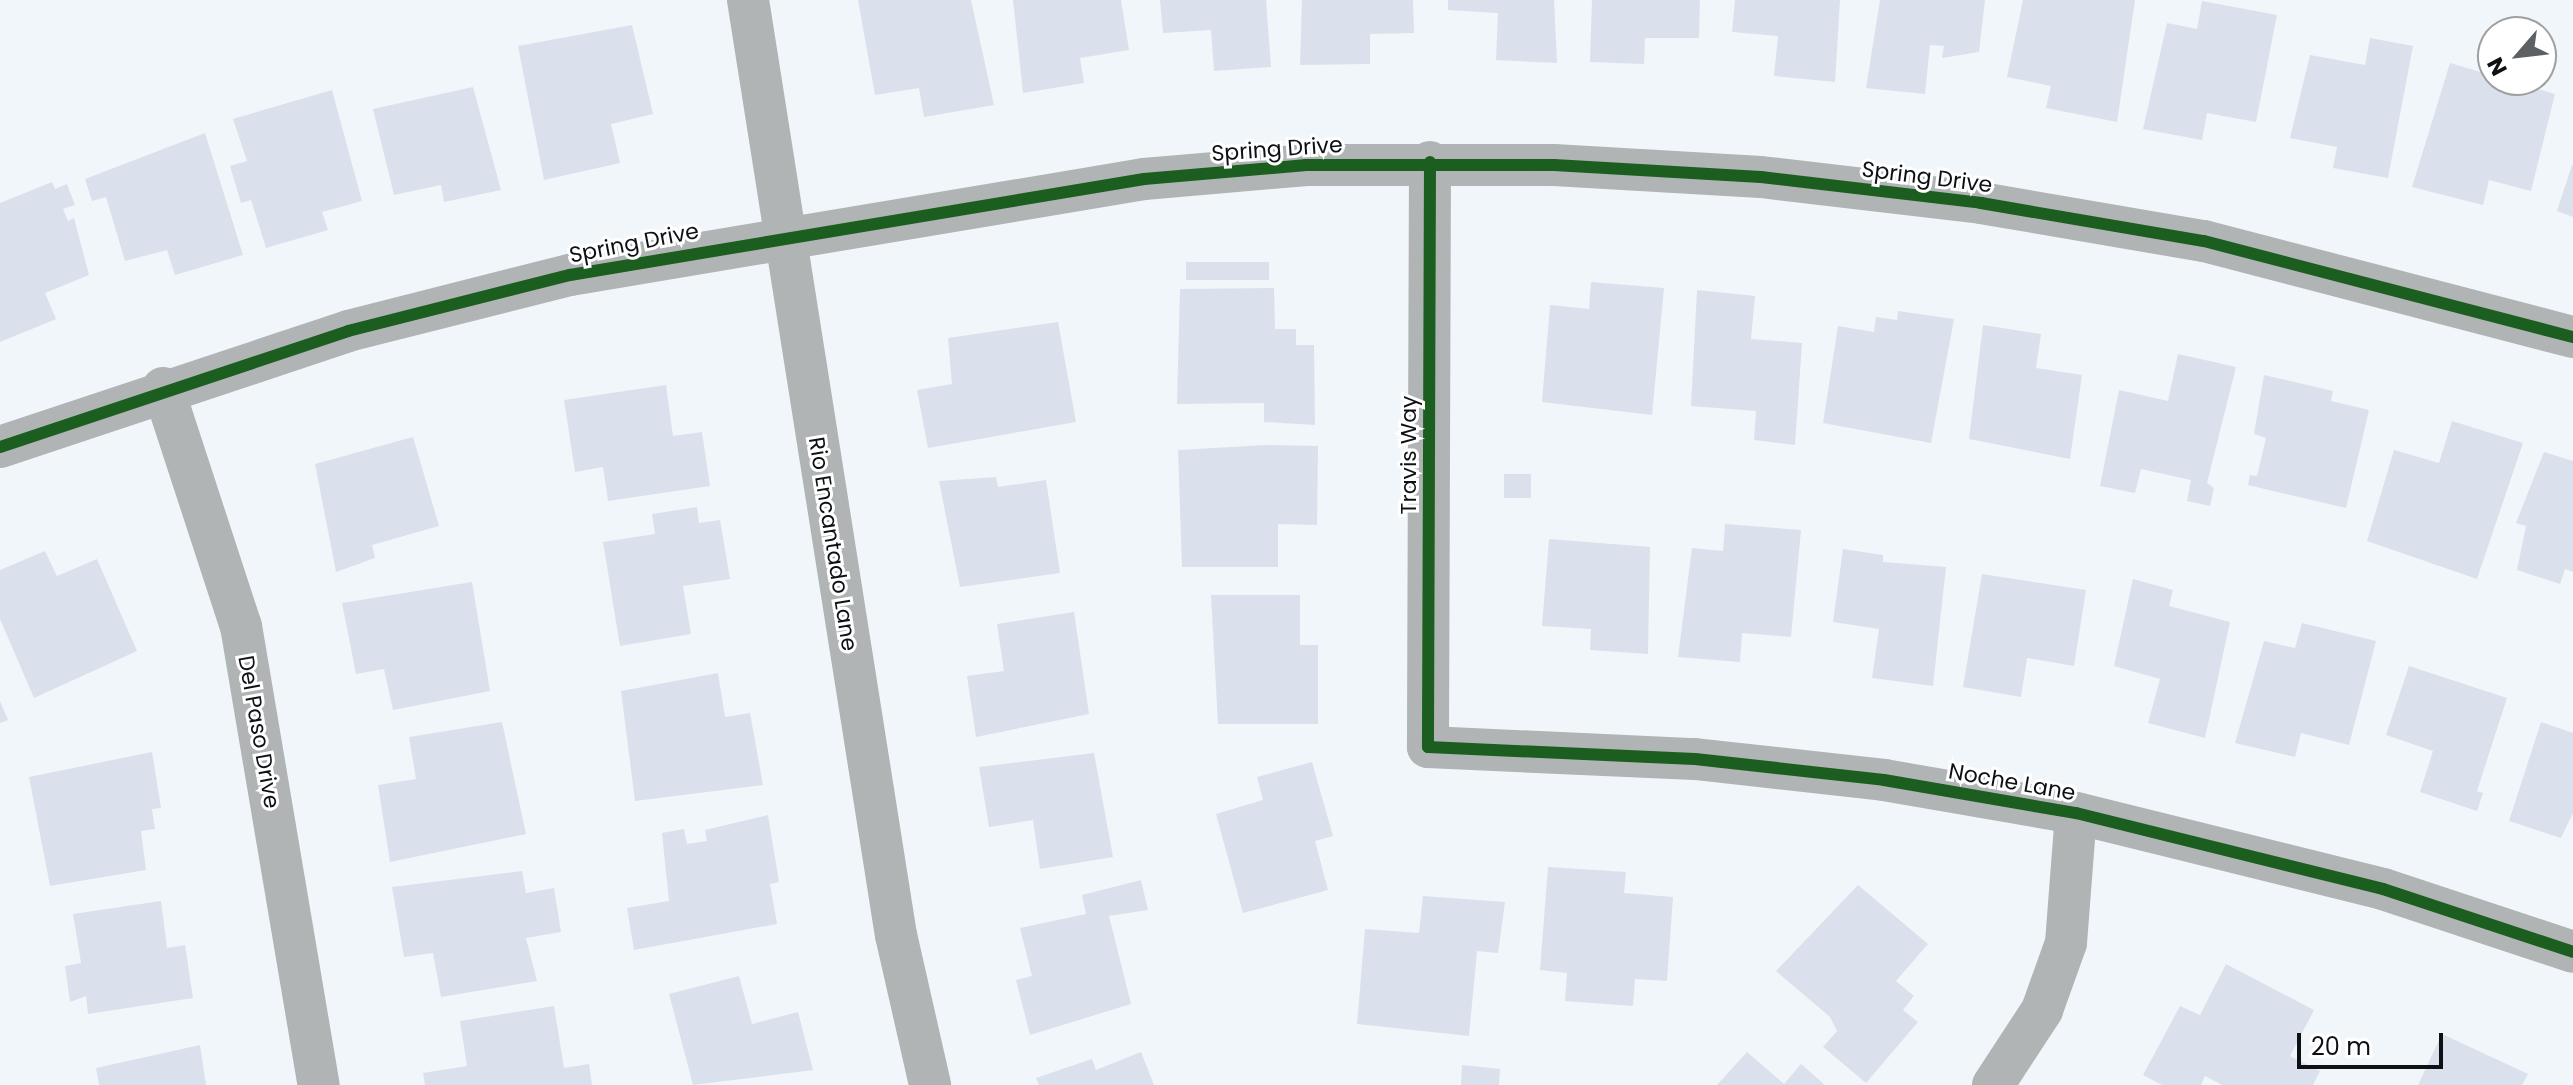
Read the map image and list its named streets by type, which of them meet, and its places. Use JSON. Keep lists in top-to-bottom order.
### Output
{
  "streets": {
    "street": [
      "Spring Drive",
      "Travis Way",
      "Rio Encantado Lane",
      "Del Paso Drive",
      "Noche Lane"
    ]
  },
  "crossings": [
    ["Spring Drive", "Travis Way"],
    ["Spring Drive", "Rio Encantado Lane"],
    ["Spring Drive", "Del Paso Drive"],
    ["Travis Way", "Noche Lane"]
  ],
  "scale_bar": "20 m",
  "north": "bottom left"
}
